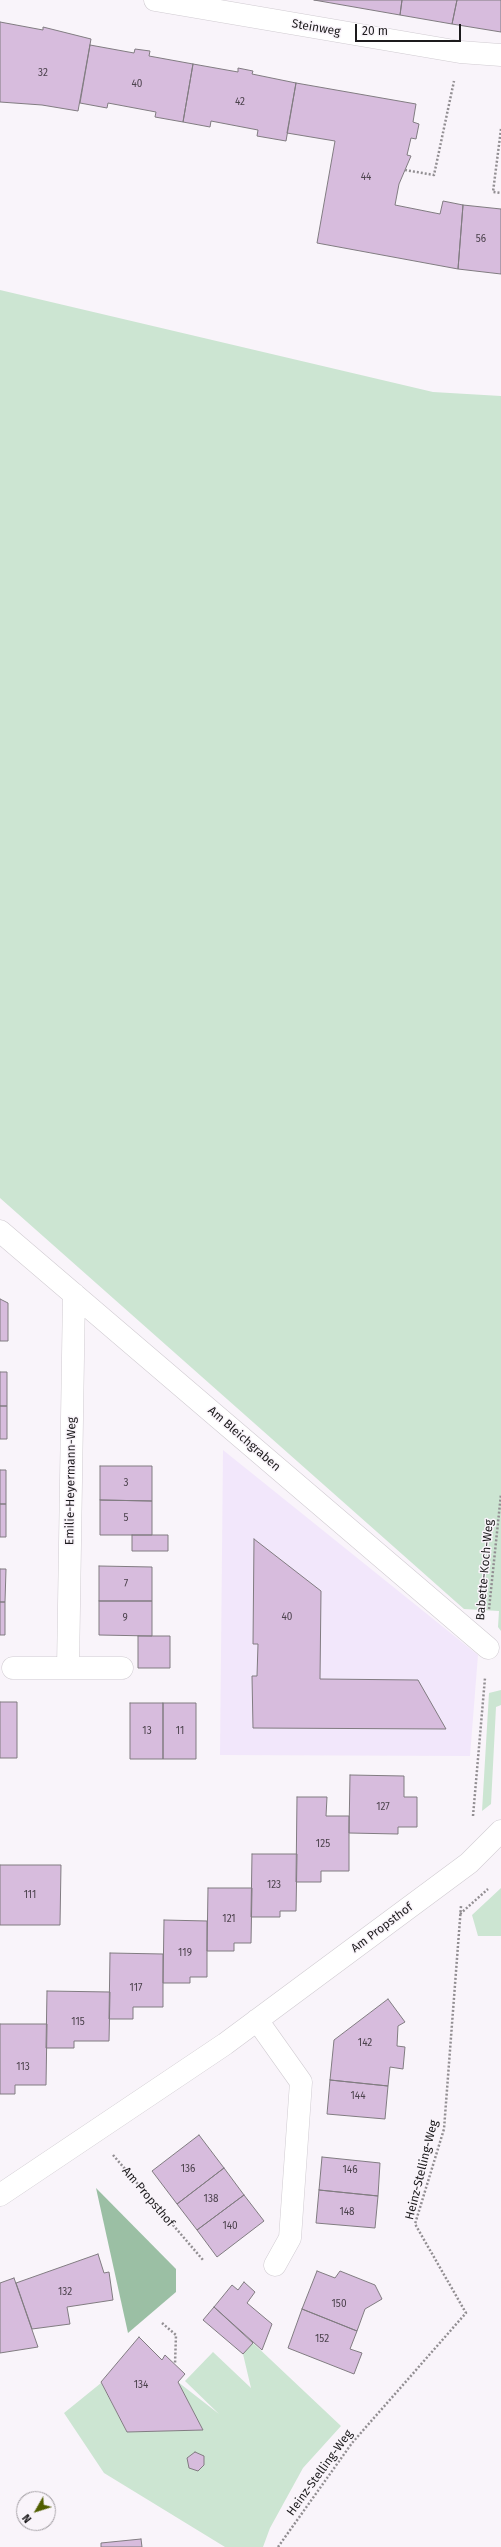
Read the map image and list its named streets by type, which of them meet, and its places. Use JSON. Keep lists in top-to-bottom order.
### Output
{
  "streets": {
    "street": [
      "Steinweg",
      "Am Bleichgraben",
      "Emilie-Heyermann-Weg",
      "Am Propsthof"
    ],
    "path": ["Babette-Koch-Weg", "Heinz-Stelling-Weg"]
  },
  "crossings": [
    ["Am Bleichgraben", "Emilie-Heyermann-Weg"],
    ["Am Bleichgraben", "Babette-Koch-Weg"],
    ["Am Propsthof", "Heinz-Stelling-Weg"]
  ],
  "house_numbers": [
    "32",
    "40",
    "42",
    "44",
    "56",
    "3",
    "5",
    "7",
    "40",
    "9",
    "13",
    "11",
    "127",
    "125",
    "123",
    "111",
    "121",
    "119",
    "117",
    "115",
    "142",
    "113",
    "144",
    "136",
    "146",
    "138",
    "148",
    "140",
    "132",
    "150",
    "152",
    "134"
  ],
  "scale_bar": "20 m",
  "north": "bottom left"
}
